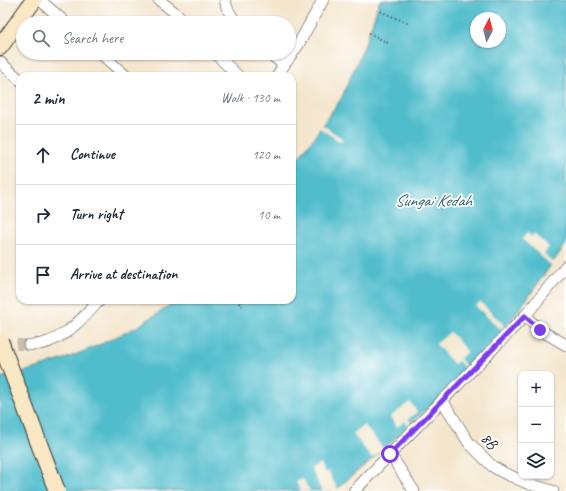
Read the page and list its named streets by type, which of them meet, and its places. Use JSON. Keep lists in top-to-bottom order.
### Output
{
  "streets": {
    "street": ["8B"]
  },
  "water": ["Sungai Kedah"],
  "north": "top",
  "page": {
    "search": "Search here",
    "heading": ["2 min", "Walk · 130 m"],
    "list": [
      ["Continue", "120 m"],
      ["Turn right", "10 m"],
      "Arrive at destination"
    ],
    "map_buttons": ["+", "−"]
  }
}
